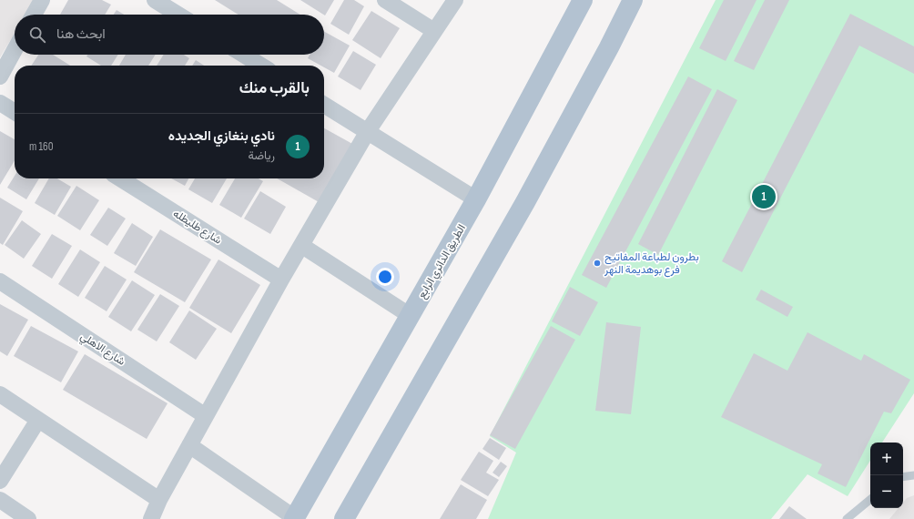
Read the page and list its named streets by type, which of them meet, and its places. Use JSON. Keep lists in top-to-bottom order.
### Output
{
  "streets": {
    "main road": ["الطريق الدائري الرابع"],
    "street": ["شارع طليطله", "شارع الاهلي"]
  },
  "places": ["بطرون لطباعة المفاتيح فرع بوهديمة النهر"],
  "page": {
    "search": "ابحث هنا",
    "heading": "بالقرب منك",
    "list": [
      {
        "mark": "1",
        "name": "نادي بنغازي الجديده",
        "note": "رياضة",
        "value": "160 m"
      }
    ],
    "pins": "1",
    "map_buttons": ["+", "−"]
  }
}
